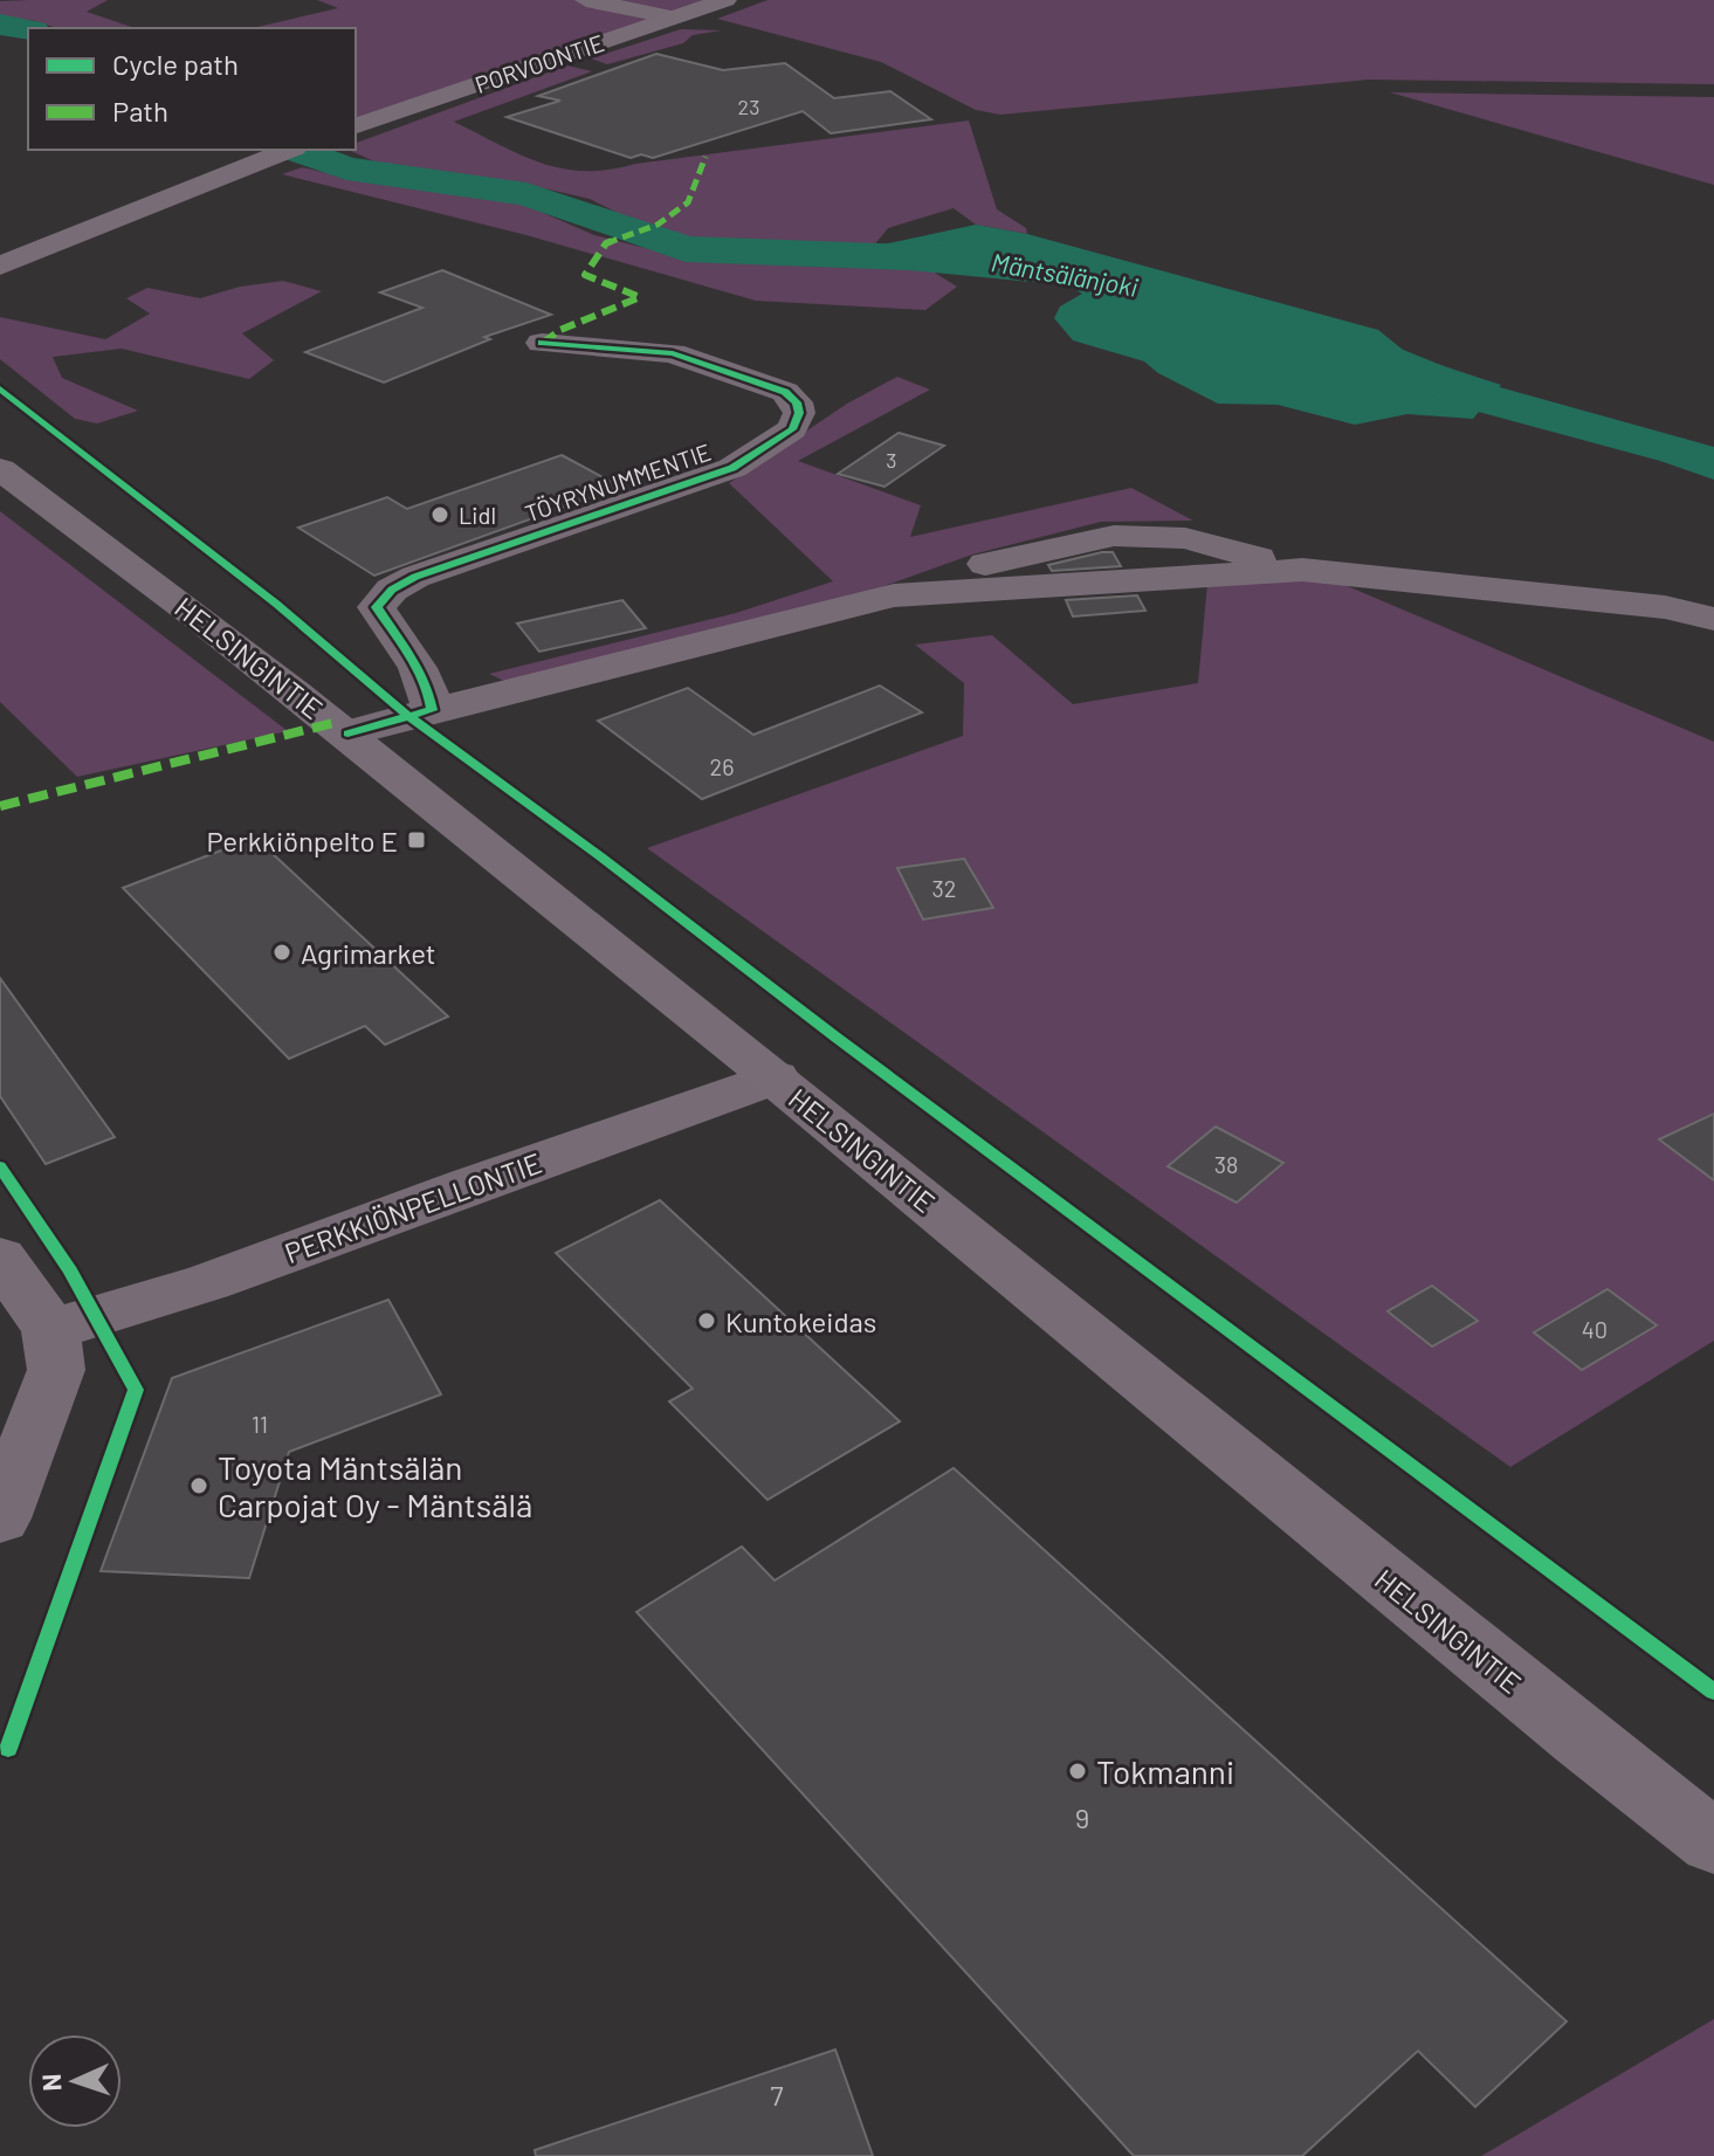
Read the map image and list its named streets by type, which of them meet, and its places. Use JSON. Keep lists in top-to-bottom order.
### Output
{
  "streets": {
    "main road": ["PORVOONTIE", "HELSINGINTIE"],
    "street": ["TÖYRYNUMMENTIE", "PERKKIÖNPELLONTIE"]
  },
  "crossings": [
    ["HELSINGINTIE", "PERKKIÖNPELLONTIE"]
  ],
  "water": ["Mäntsälänjoki"],
  "places": {
    "other": [
      "Lidl",
      "Agrimarket",
      "Kuntokeidas",
      "Toyota Mäntsälän Carpojat Oy - Mäntsälä",
      "Tokmanni"
    ],
    "transit": ["Perkkiönpelto E"]
  },
  "house_numbers": [
    "23",
    "3",
    "26",
    "32",
    "38",
    "40",
    "11",
    "9",
    "7"
  ],
  "legend": ["Cycle path", "Path"],
  "north": "left"
}
